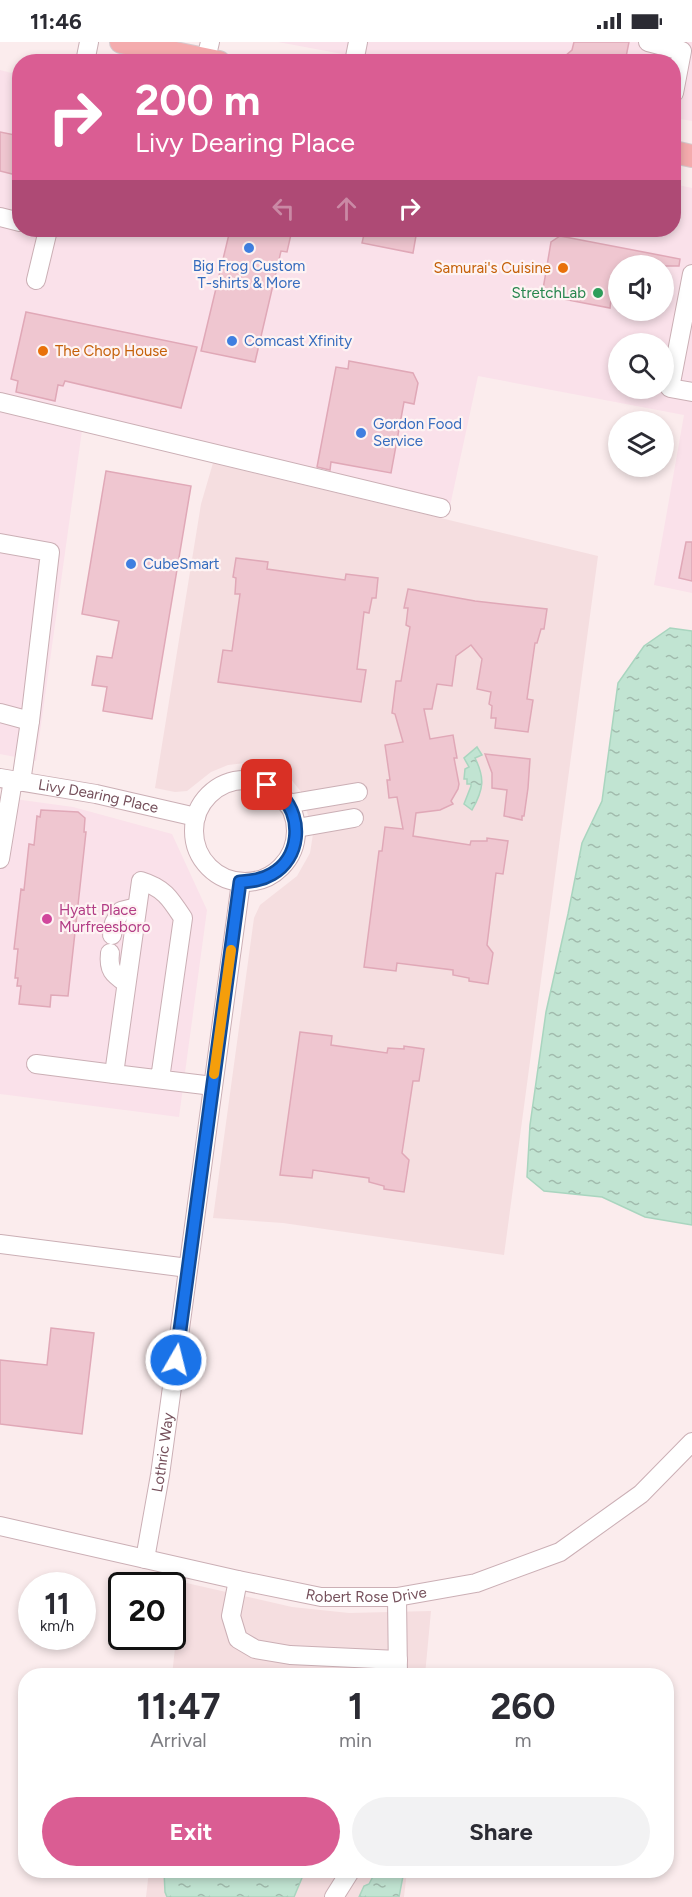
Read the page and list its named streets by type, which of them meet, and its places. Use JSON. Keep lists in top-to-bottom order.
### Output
{
  "streets": {
    "street": ["Livy Dearing Place", "Lothric Way", "Robert Rose Drive"]
  },
  "crossings": [
    ["Livy Dearing Place", "Lothric Way"],
    ["Lothric Way", "Robert Rose Drive"]
  ],
  "places": [
    "Big Frog Custom T-shirts & More",
    "Samurai's Cuisine",
    "StretchLab",
    "Comcast Xfinity",
    "The Chop House",
    "Gordon Food Service",
    "CubeSmart",
    "Hyatt Place Murfreesboro"
  ],
  "page": {
    "status": "11:46",
    "turn": ["200 m", "Livy Dearing Place"],
    "speed": "11 km/h",
    "limit": "20",
    "eta": [
      "11:47",
      "Arrival",
      "1",
      "min",
      "260",
      "m"
    ],
    "buttons": ["Exit", "Share"]
  }
}
